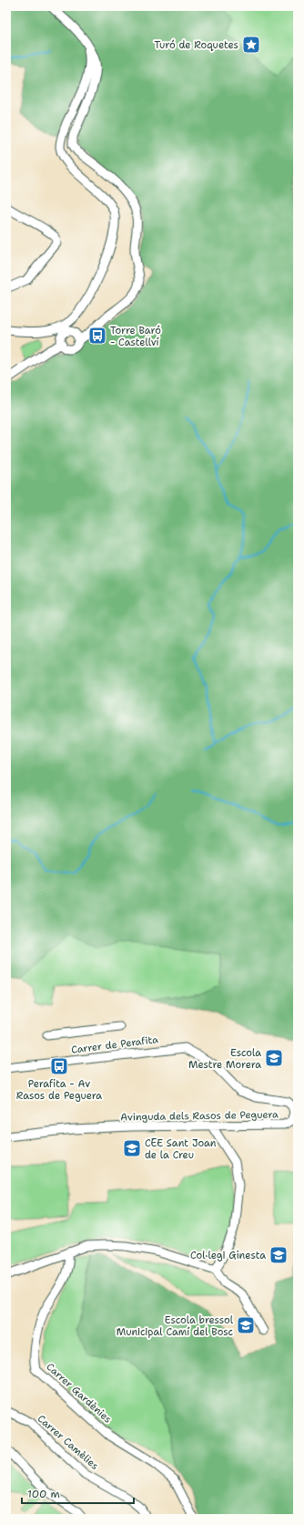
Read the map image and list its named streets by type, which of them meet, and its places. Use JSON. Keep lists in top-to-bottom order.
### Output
{
  "streets": {
    "street": [
      "Carrer de Perafita",
      "Avinguda dels Rasos de Peguera",
      "Carrer Gardènies",
      "Carrer Camèlies"
    ]
  },
  "crossings": [
    ["Carrer de Perafita", "Avinguda dels Rasos de Peguera"]
  ],
  "places": {
    "place": ["Turó de Roquetes"],
    "bus stop": ["Torre Baró - Castellví", "Perafita - Av Rasos de Peguera"],
    "school or university": [
      "Escola Mestre Morera",
      "CEE Sant Joan de la Creu",
      "Col·legi Ginesta",
      "Escola bressol Municipal Camí del Bosc"
    ]
  },
  "scale_bar": "100 m"
}
